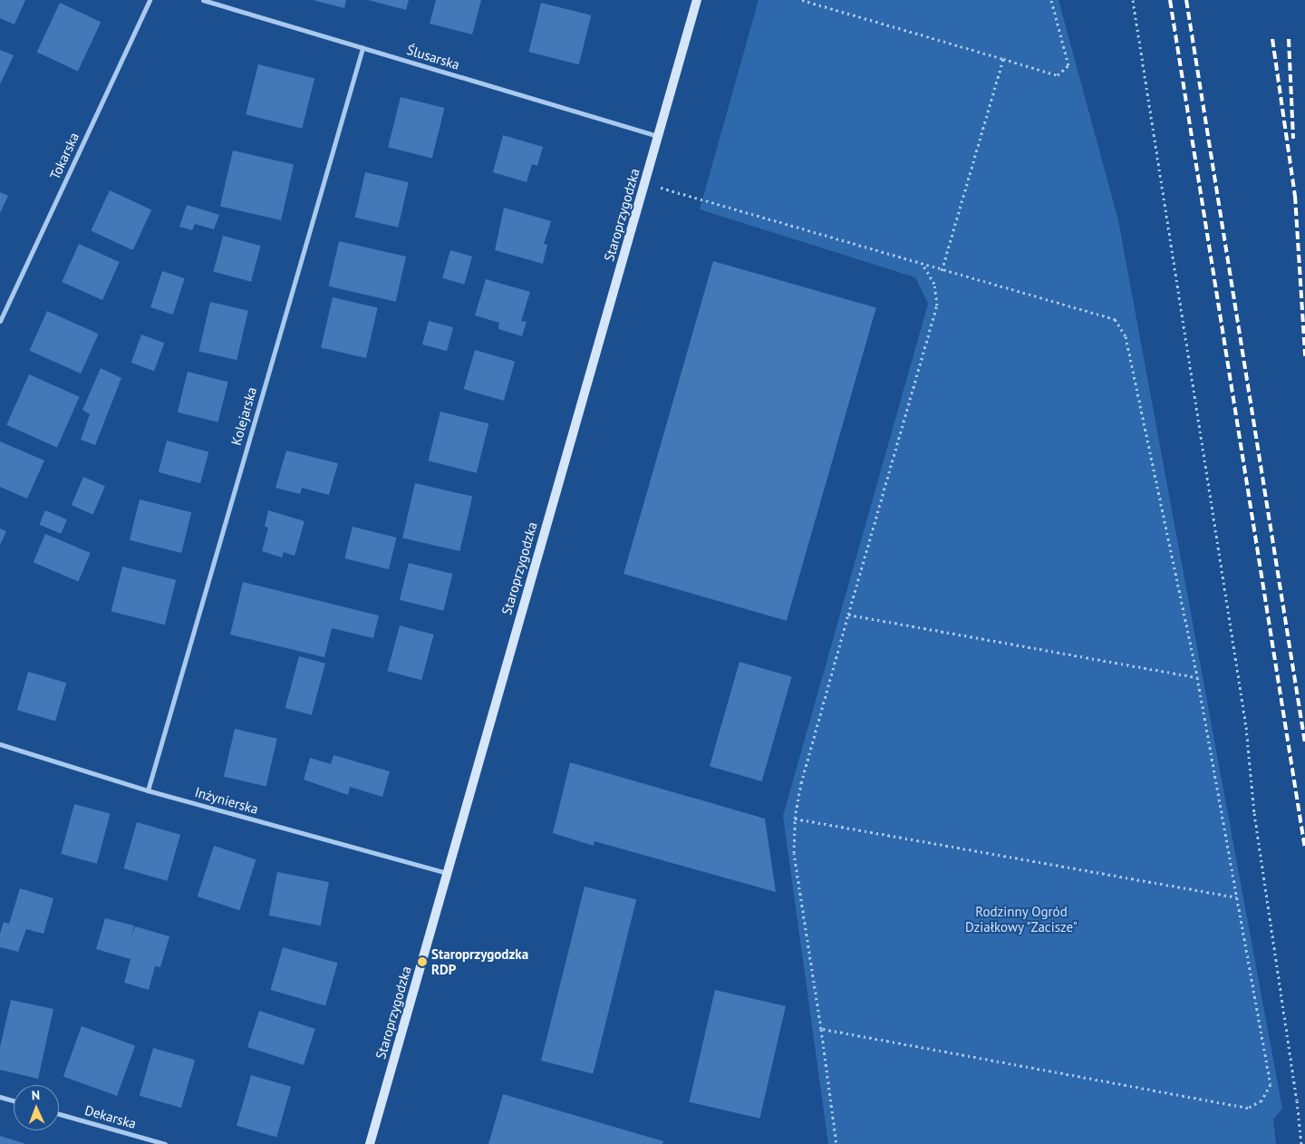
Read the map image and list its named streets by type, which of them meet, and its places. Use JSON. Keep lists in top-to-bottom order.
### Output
{
  "streets": {
    "street": [
      "Ślusarska",
      "Tokarska",
      "Staroprzygodzka",
      "Kolejarska",
      "Inżynierska",
      "Dekarska"
    ]
  },
  "crossings": [
    ["Ślusarska", "Staroprzygodzka"],
    ["Ślusarska", "Kolejarska"],
    ["Staroprzygodzka", "Inżynierska"],
    ["Kolejarska", "Inżynierska"]
  ],
  "parks": ["Rodzinny Ogród Działkowy \"Zacisze\""],
  "places": ["Staroprzygodzka RDP"],
  "north": "top"
}
